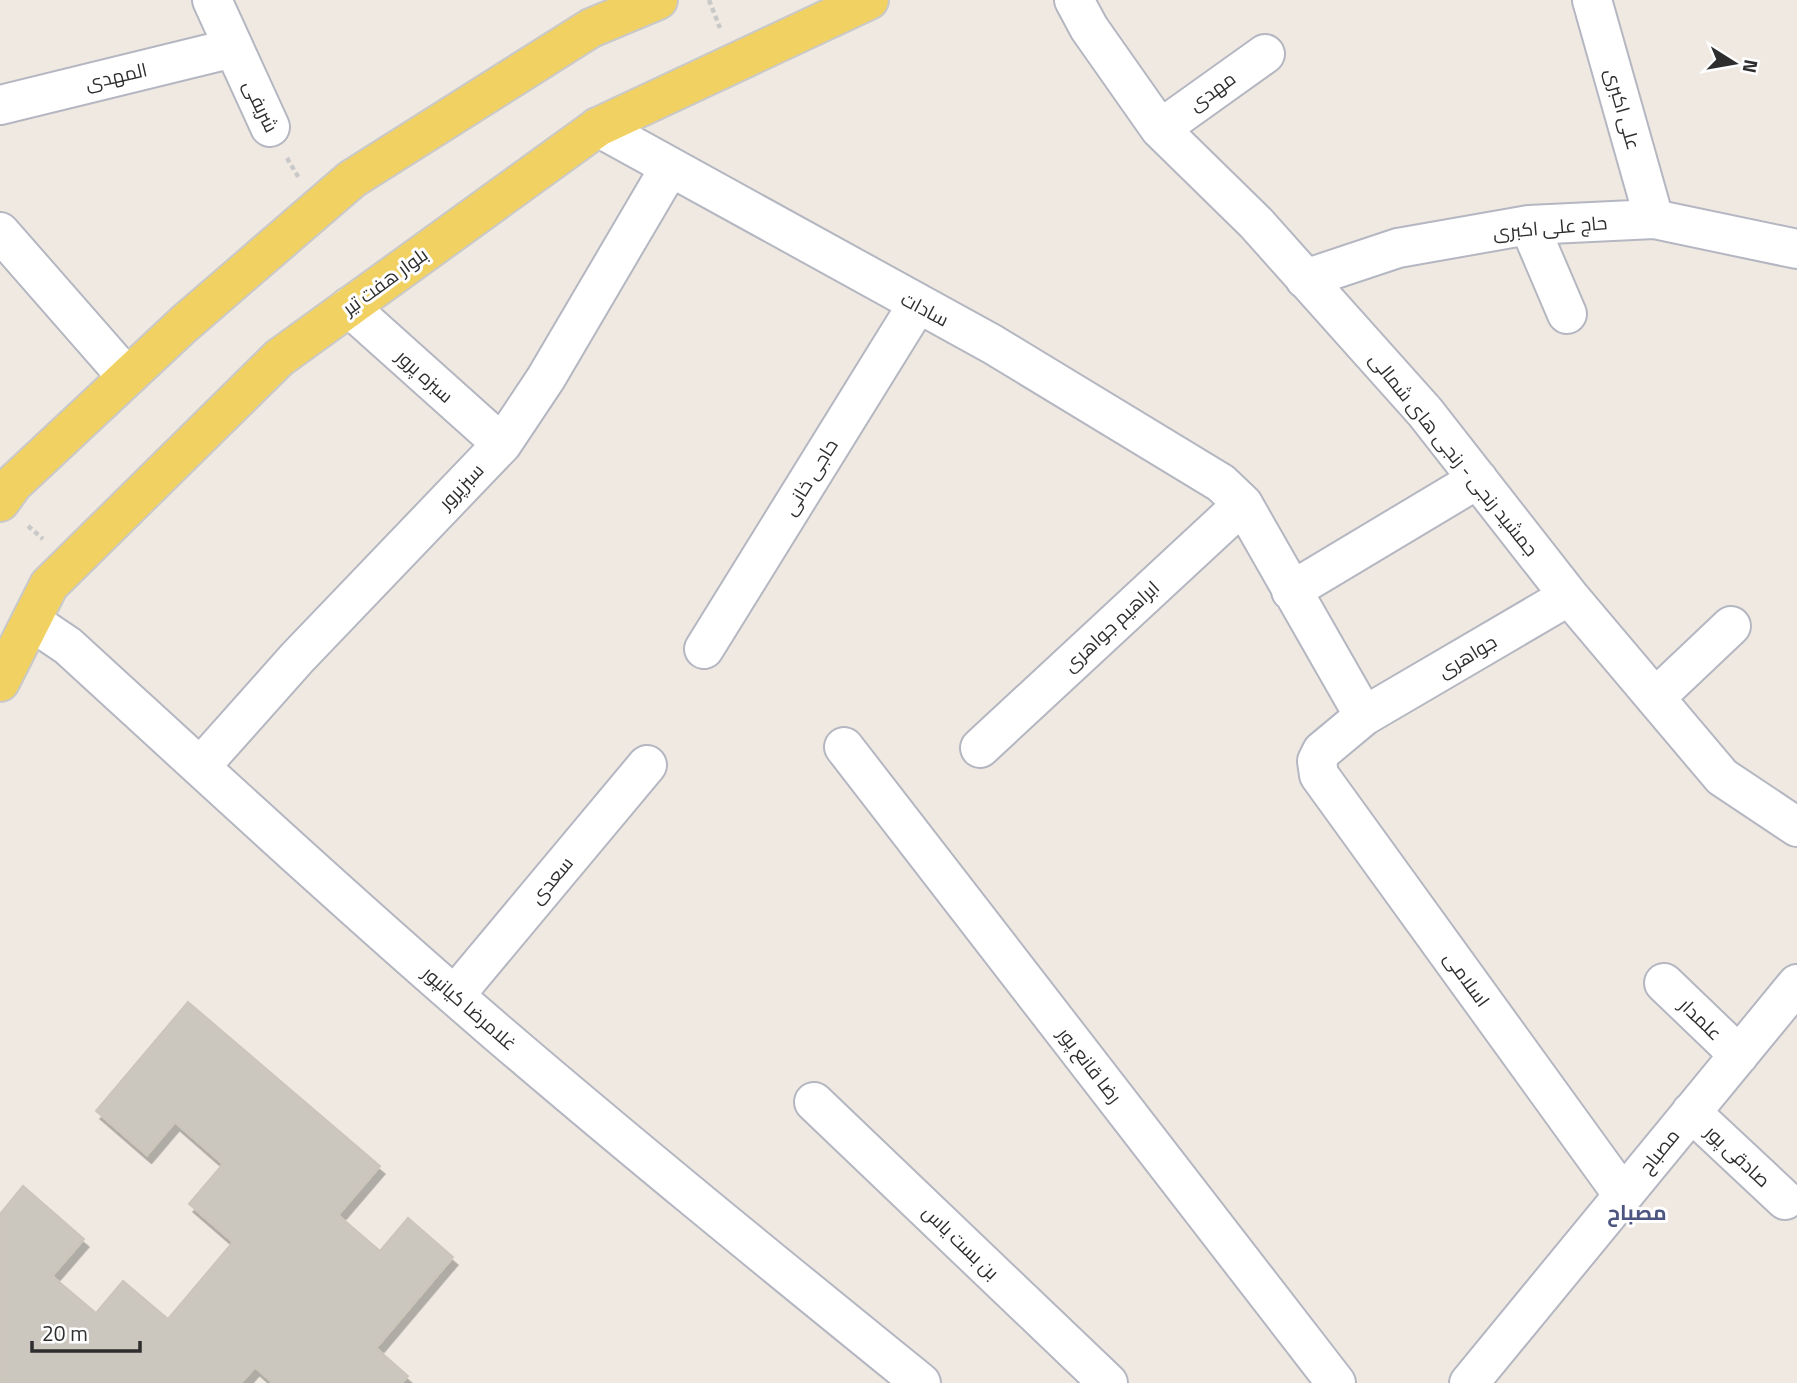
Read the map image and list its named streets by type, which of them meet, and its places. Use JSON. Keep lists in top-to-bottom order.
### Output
{
  "streets": {
    "main road": ["بلوار هفت تیر"],
    "street": [
      "المهدی",
      "مهدی",
      "شریفی",
      "علی اکبری",
      "حاج علی اکبری",
      "سادات",
      "سبزه پرور",
      "جمشید رنجی - رنجی های شمالی",
      "حاجی خانی",
      "سبزپرور",
      "ابراهیم جواهری",
      "جواهری",
      "سعدی",
      "اسلامی",
      "غلامرضا کیانپور",
      "علمدار",
      "رضا قانع پور",
      "مصباح",
      "صادقی پور",
      "بن بست یاس"
    ]
  },
  "crossings": [
    ["المهدی", "شریفی"],
    ["مهدی", "جمشید رنجی - رنجی های شمالی"],
    ["علی اکبری", "حاج علی اکبری"],
    ["حاج علی اکبری", "جمشید رنجی - رنجی های شمالی"],
    ["بلوار هفت تیر", "سادات"],
    ["بلوار هفت تیر", "سبزه پرور"],
    ["بلوار هفت تیر", "غلامرضا کیانپور"],
    ["سادات", "حاجی خانی"],
    ["سادات", "سبزپرور"],
    ["سادات", "ابراهیم جواهری"],
    ["سبزه پرور", "سبزپرور"],
    ["جمشید رنجی - رنجی های شمالی", "جواهری"],
    ["سبزپرور", "غلامرضا کیانپور"],
    ["جواهری", "اسلامی"],
    ["سعدی", "غلامرضا کیانپور"],
    ["اسلامی", "مصباح"],
    ["علمدار", "مصباح"],
    ["مصباح", "صادقی پور"]
  ],
  "districts": ["مصباح"],
  "scale_bar": "20 m",
  "north": "right"
}
